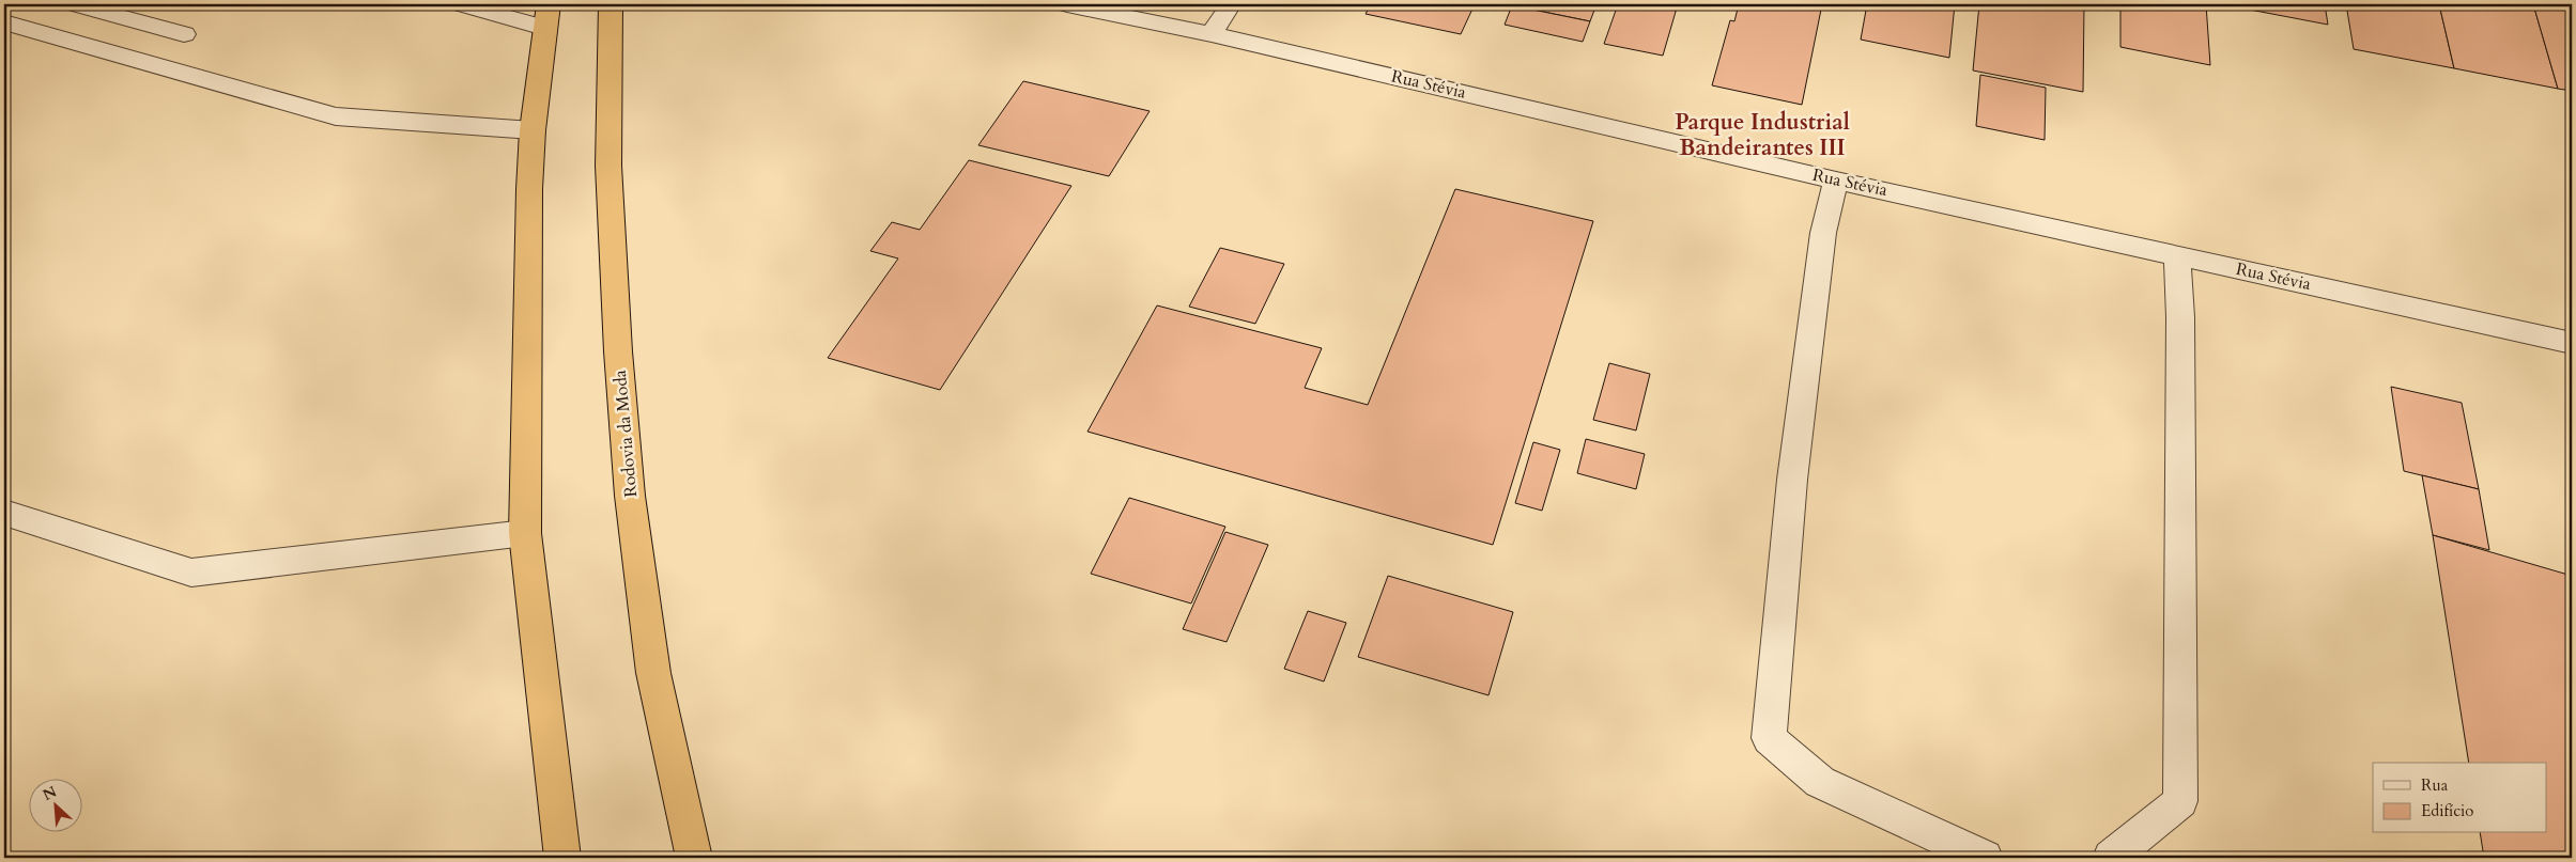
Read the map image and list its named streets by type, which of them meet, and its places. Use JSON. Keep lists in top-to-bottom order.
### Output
{
  "streets": {
    "highway": ["Rodovia da Moda"],
    "street": ["Rua Stévia"]
  },
  "districts": ["Parque Industrial Bandeirantes III"],
  "legend": ["Rua", "Edifício"],
  "north": "top left"
}
